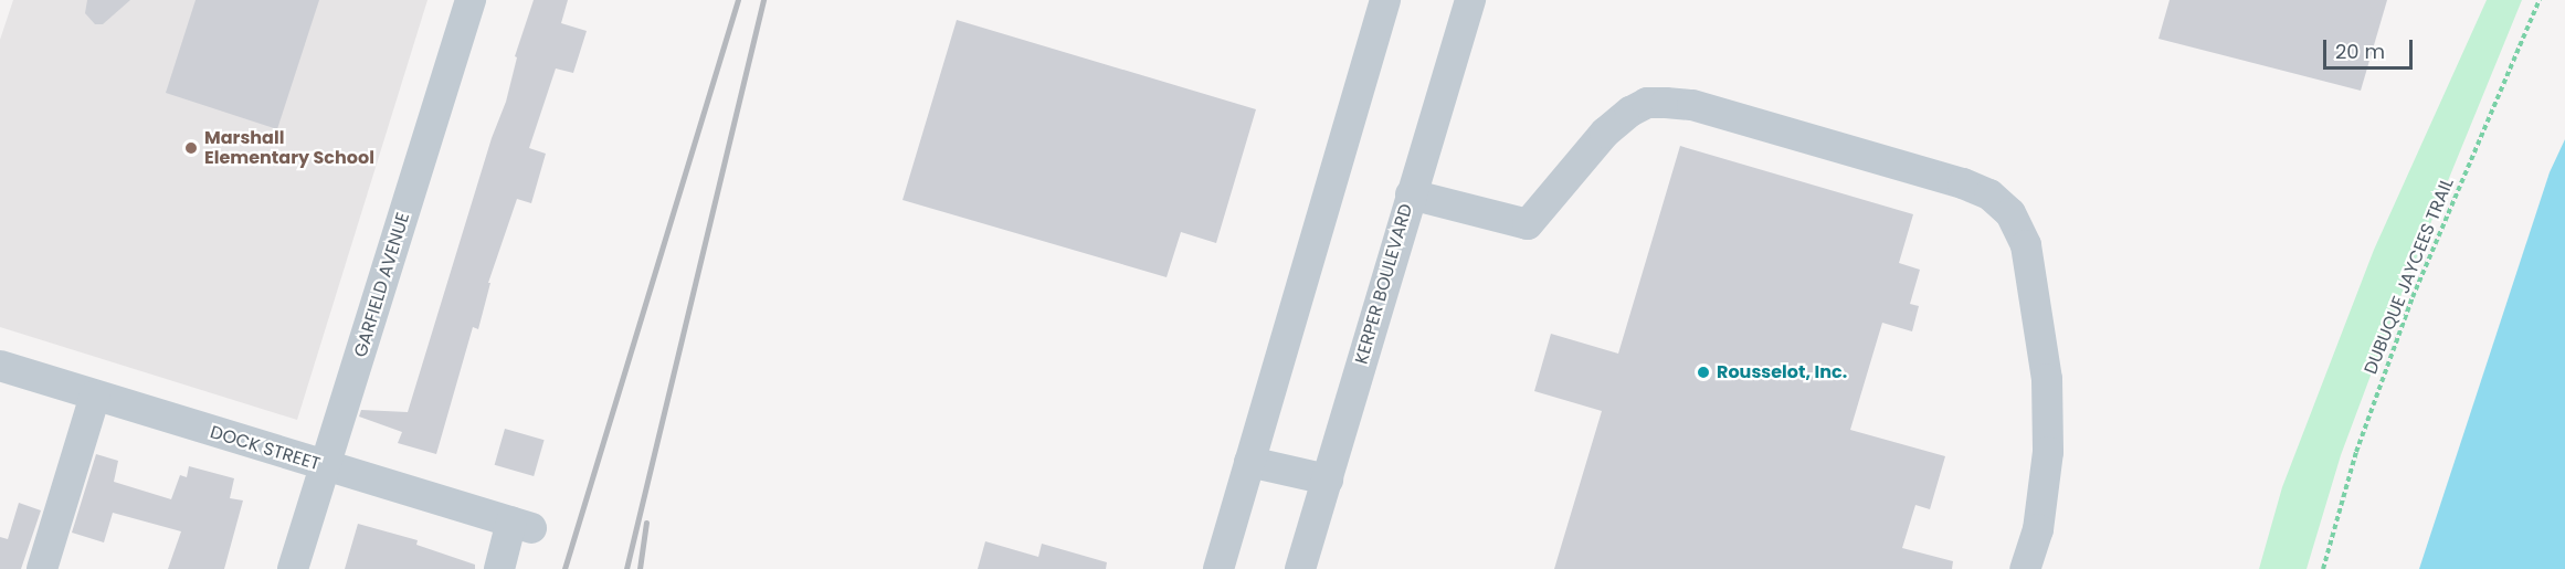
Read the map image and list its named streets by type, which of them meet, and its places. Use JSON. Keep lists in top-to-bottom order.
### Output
{
  "streets": {
    "street": ["KERPER BOULEVARD", "GARFIELD AVENUE", "DOCK STREET"],
    "path": ["DUBUQUE JAYCEES TRAIL"]
  },
  "crossings": [
    ["GARFIELD AVENUE", "DOCK STREET"]
  ],
  "places": ["Marshall Elementary School", "Rousselot, Inc."],
  "scale_bar": "20 m"
}
